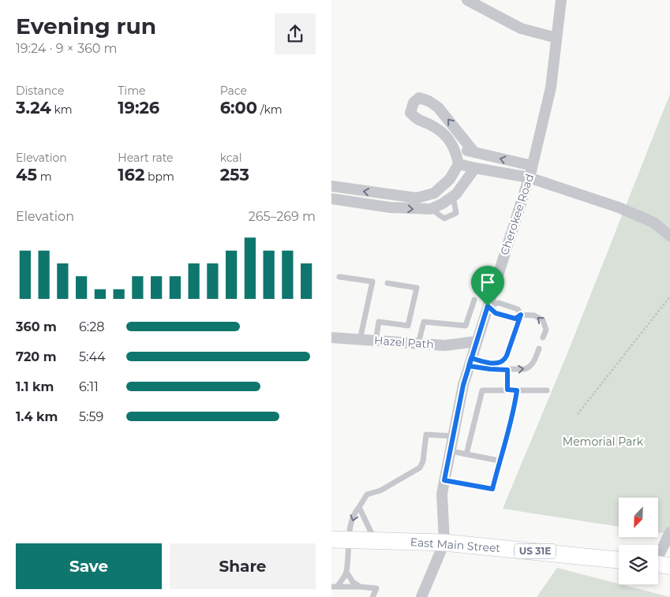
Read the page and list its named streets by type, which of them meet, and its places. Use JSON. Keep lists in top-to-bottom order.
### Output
{
  "streets": {
    "main road": ["East Main Street", "US 31E"],
    "street": ["Cherokee Road", "Hazel Path"]
  },
  "crossings": [
    ["Cherokee Road", "Hazel Path"],
    ["Cherokee Road", "East Main Street"]
  ],
  "parks": ["Memorial Park"],
  "north": "bottom left",
  "page": {
    "heading": ["Evening run", "19:24 · 9 × 360 m"],
    "stats": [
      ["Distance", "3.24 km"],
      ["Time", "19:26"],
      ["Pace", "6:00 /km"],
      ["Elevation", "45 m"],
      ["Heart rate", "162 bpm"],
      ["kcal", "253"]
    ],
    "chart": ["Elevation", "265–269 m"],
    "list": [
      {
        "name": "360 m",
        "note": "6:28"
      },
      {
        "name": "720 m",
        "note": "5:44"
      },
      {
        "name": "1.1 km",
        "note": "6:11"
      },
      {
        "name": "1.4 km",
        "note": "5:59"
      }
    ],
    "buttons": ["Save", "Share"]
  }
}
